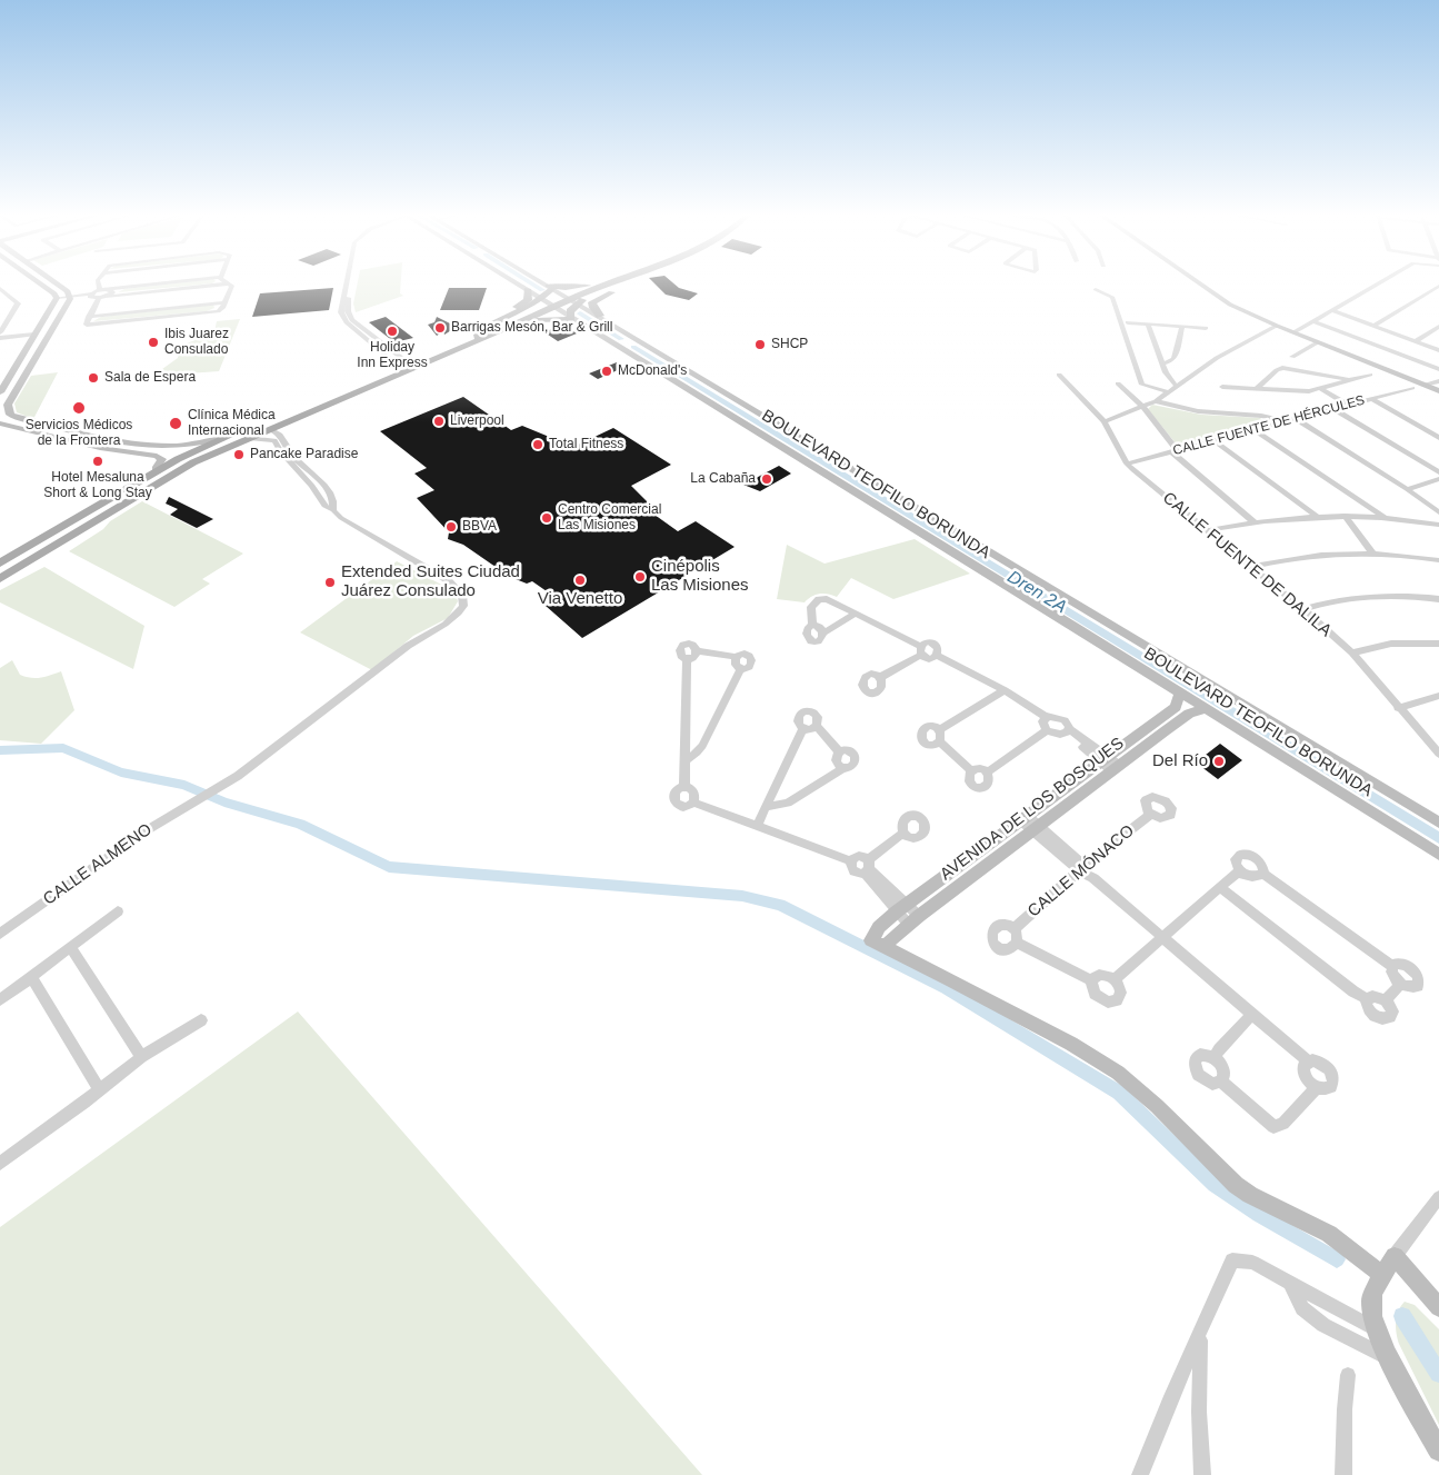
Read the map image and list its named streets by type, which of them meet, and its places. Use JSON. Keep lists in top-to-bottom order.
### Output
{
  "streets": {
    "street": [
      "CALLE FUENTE DE HÉRCULES",
      "BOULEVARD TEOFILO BORUNDA",
      "CALLE FUENTE DE DALILA",
      "AVENIDA DE LOS BOSQUES",
      "CALLE ALMENO",
      "CALLE MÓNACO"
    ]
  },
  "crossings": [
    ["CALLE FUENTE DE HÉRCULES", "CALLE FUENTE DE DALILA"],
    ["BOULEVARD TEOFILO BORUNDA", "AVENIDA DE LOS BOSQUES"]
  ],
  "water": ["Dren 2A"],
  "places": [
    "Barrigas Mesón, Bar & Grill",
    "Holiday Inn Express",
    "Ibis Juarez Consulado",
    "SHCP",
    "McDonald's",
    "Sala de Espera",
    "Servicios Médicos de la Frontera",
    "Liverpool",
    "Clínica Médica Internacional",
    "Total Fitness",
    "Pancake Paradise",
    "Hotel Mesaluna Short & Long Stay",
    "La Cabaña",
    "Centro Comercial Las Misiones",
    "BBVA",
    "Cinépolis Las Misiones",
    "Via Venetto",
    "Extended Suites Ciudad Juárez Consulado",
    "Del Río"
  ]
}
